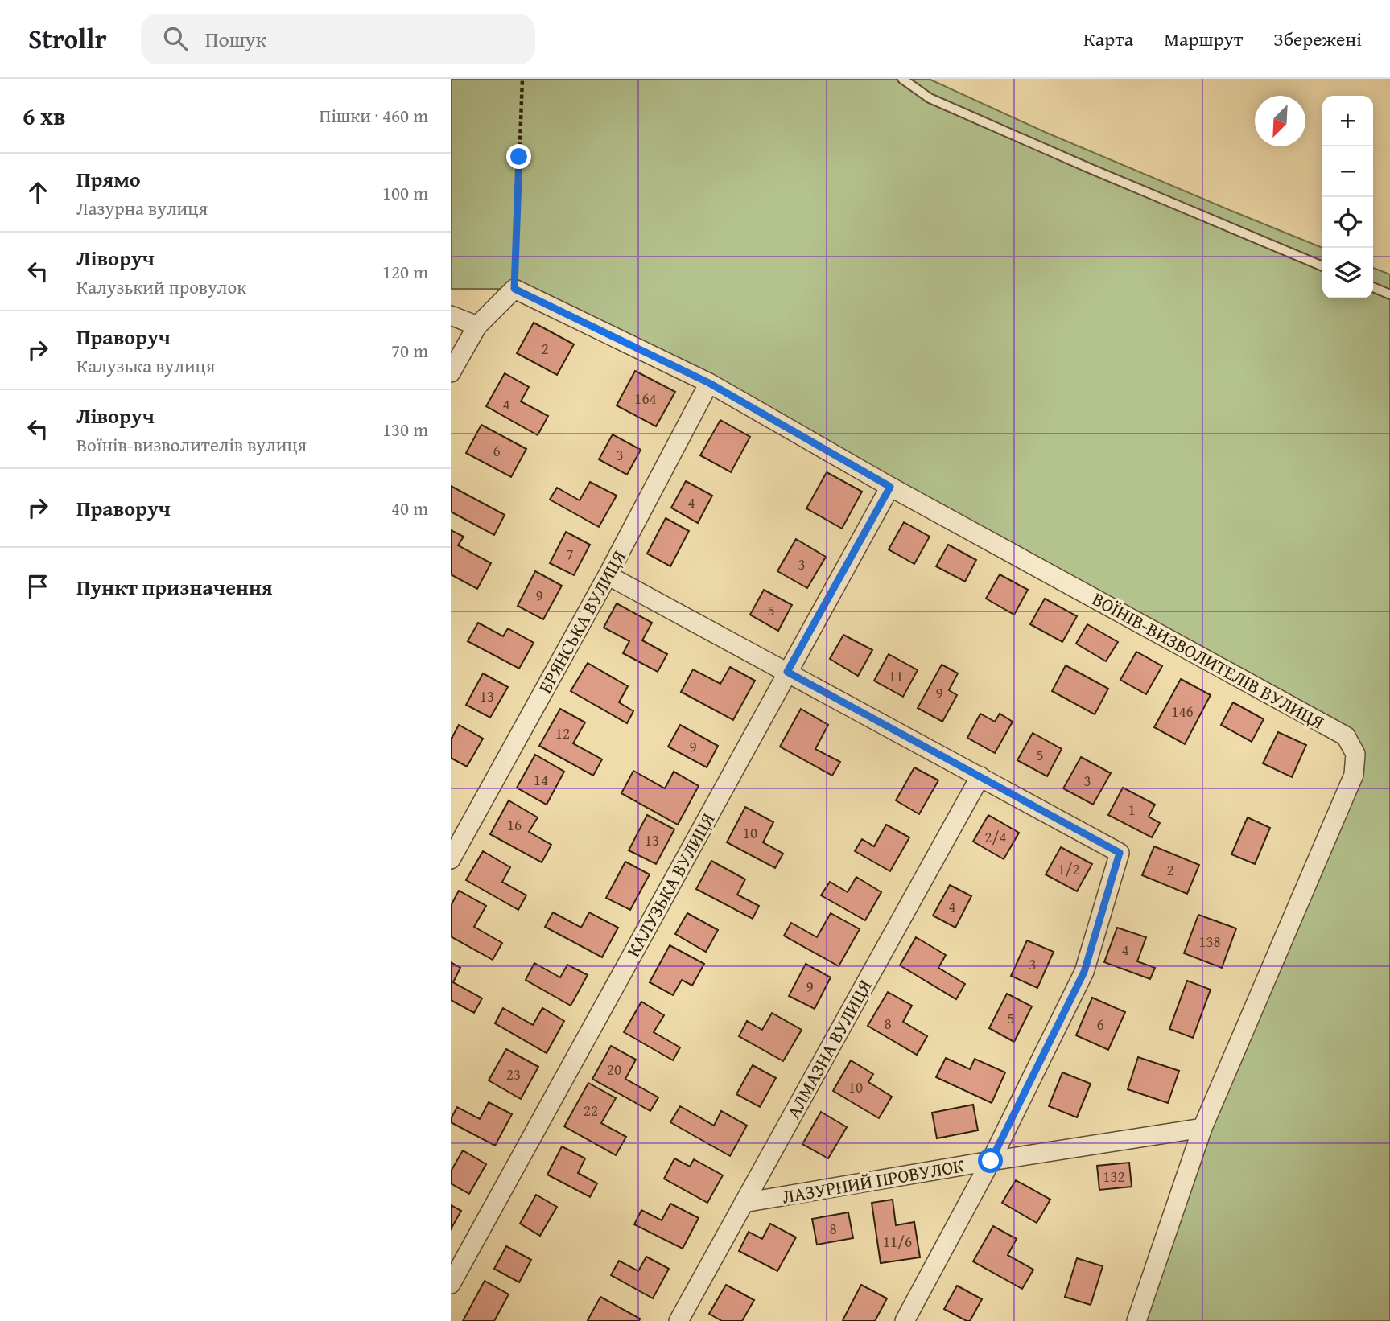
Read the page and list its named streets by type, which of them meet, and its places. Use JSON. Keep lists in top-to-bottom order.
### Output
{
  "streets": {
    "street": [
      "БРЯНСЬКА ВУЛИЦЯ",
      "ВОЇНІВ-ВИЗВОЛИТЕЛІВ ВУЛИЦЯ",
      "КАЛУЗЬКА ВУЛИЦЯ",
      "АЛМАЗНА ВУЛИЦЯ",
      "ЛАЗУРНИЙ ПРОВУЛОК"
    ]
  },
  "crossings": [
    ["БРЯНСЬКА ВУЛИЦЯ", "ВОЇНІВ-ВИЗВОЛИТЕЛІВ ВУЛИЦЯ"],
    ["ВОЇНІВ-ВИЗВОЛИТЕЛІВ ВУЛИЦЯ", "КАЛУЗЬКА ВУЛИЦЯ"],
    ["ВОЇНІВ-ВИЗВОЛИТЕЛІВ ВУЛИЦЯ", "ЛАЗУРНИЙ ПРОВУЛОК"],
    ["АЛМАЗНА ВУЛИЦЯ", "ЛАЗУРНИЙ ПРОВУЛОК"]
  ],
  "house_numbers": [
    "2",
    "164",
    "4",
    "6",
    "3",
    "4",
    "7",
    "3",
    "9",
    "5",
    "11",
    "9",
    "13",
    "146",
    "12",
    "9",
    "5",
    "14",
    "3",
    "1",
    "16",
    "10",
    "2/4",
    "13",
    "1/2",
    "2",
    "4",
    "138",
    "4",
    "3",
    "9",
    "5",
    "8",
    "6",
    "20",
    "23",
    "10",
    "22",
    "132",
    "8",
    "11/6"
  ],
  "north": "bottom left",
  "page": {
    "header": "Strollr",
    "search": "Пошук",
    "nav": ["Карта", "Маршрут", "Збережені"],
    "heading": ["6 хв", "Пішки · 460 m"],
    "map_buttons": ["+", "−"],
    "list": [
      ["Прямо", "Лазурна вулиця", "100 m"],
      ["Ліворуч", "Калузький провулок", "120 m"],
      ["Праворуч", "Калузька вулиця", "70 m"],
      ["Ліворуч", "Воїнів-визволителів вулиця", "130 m"],
      ["Праворуч", "40 m"],
      "Пункт призначення"
    ]
  }
}
